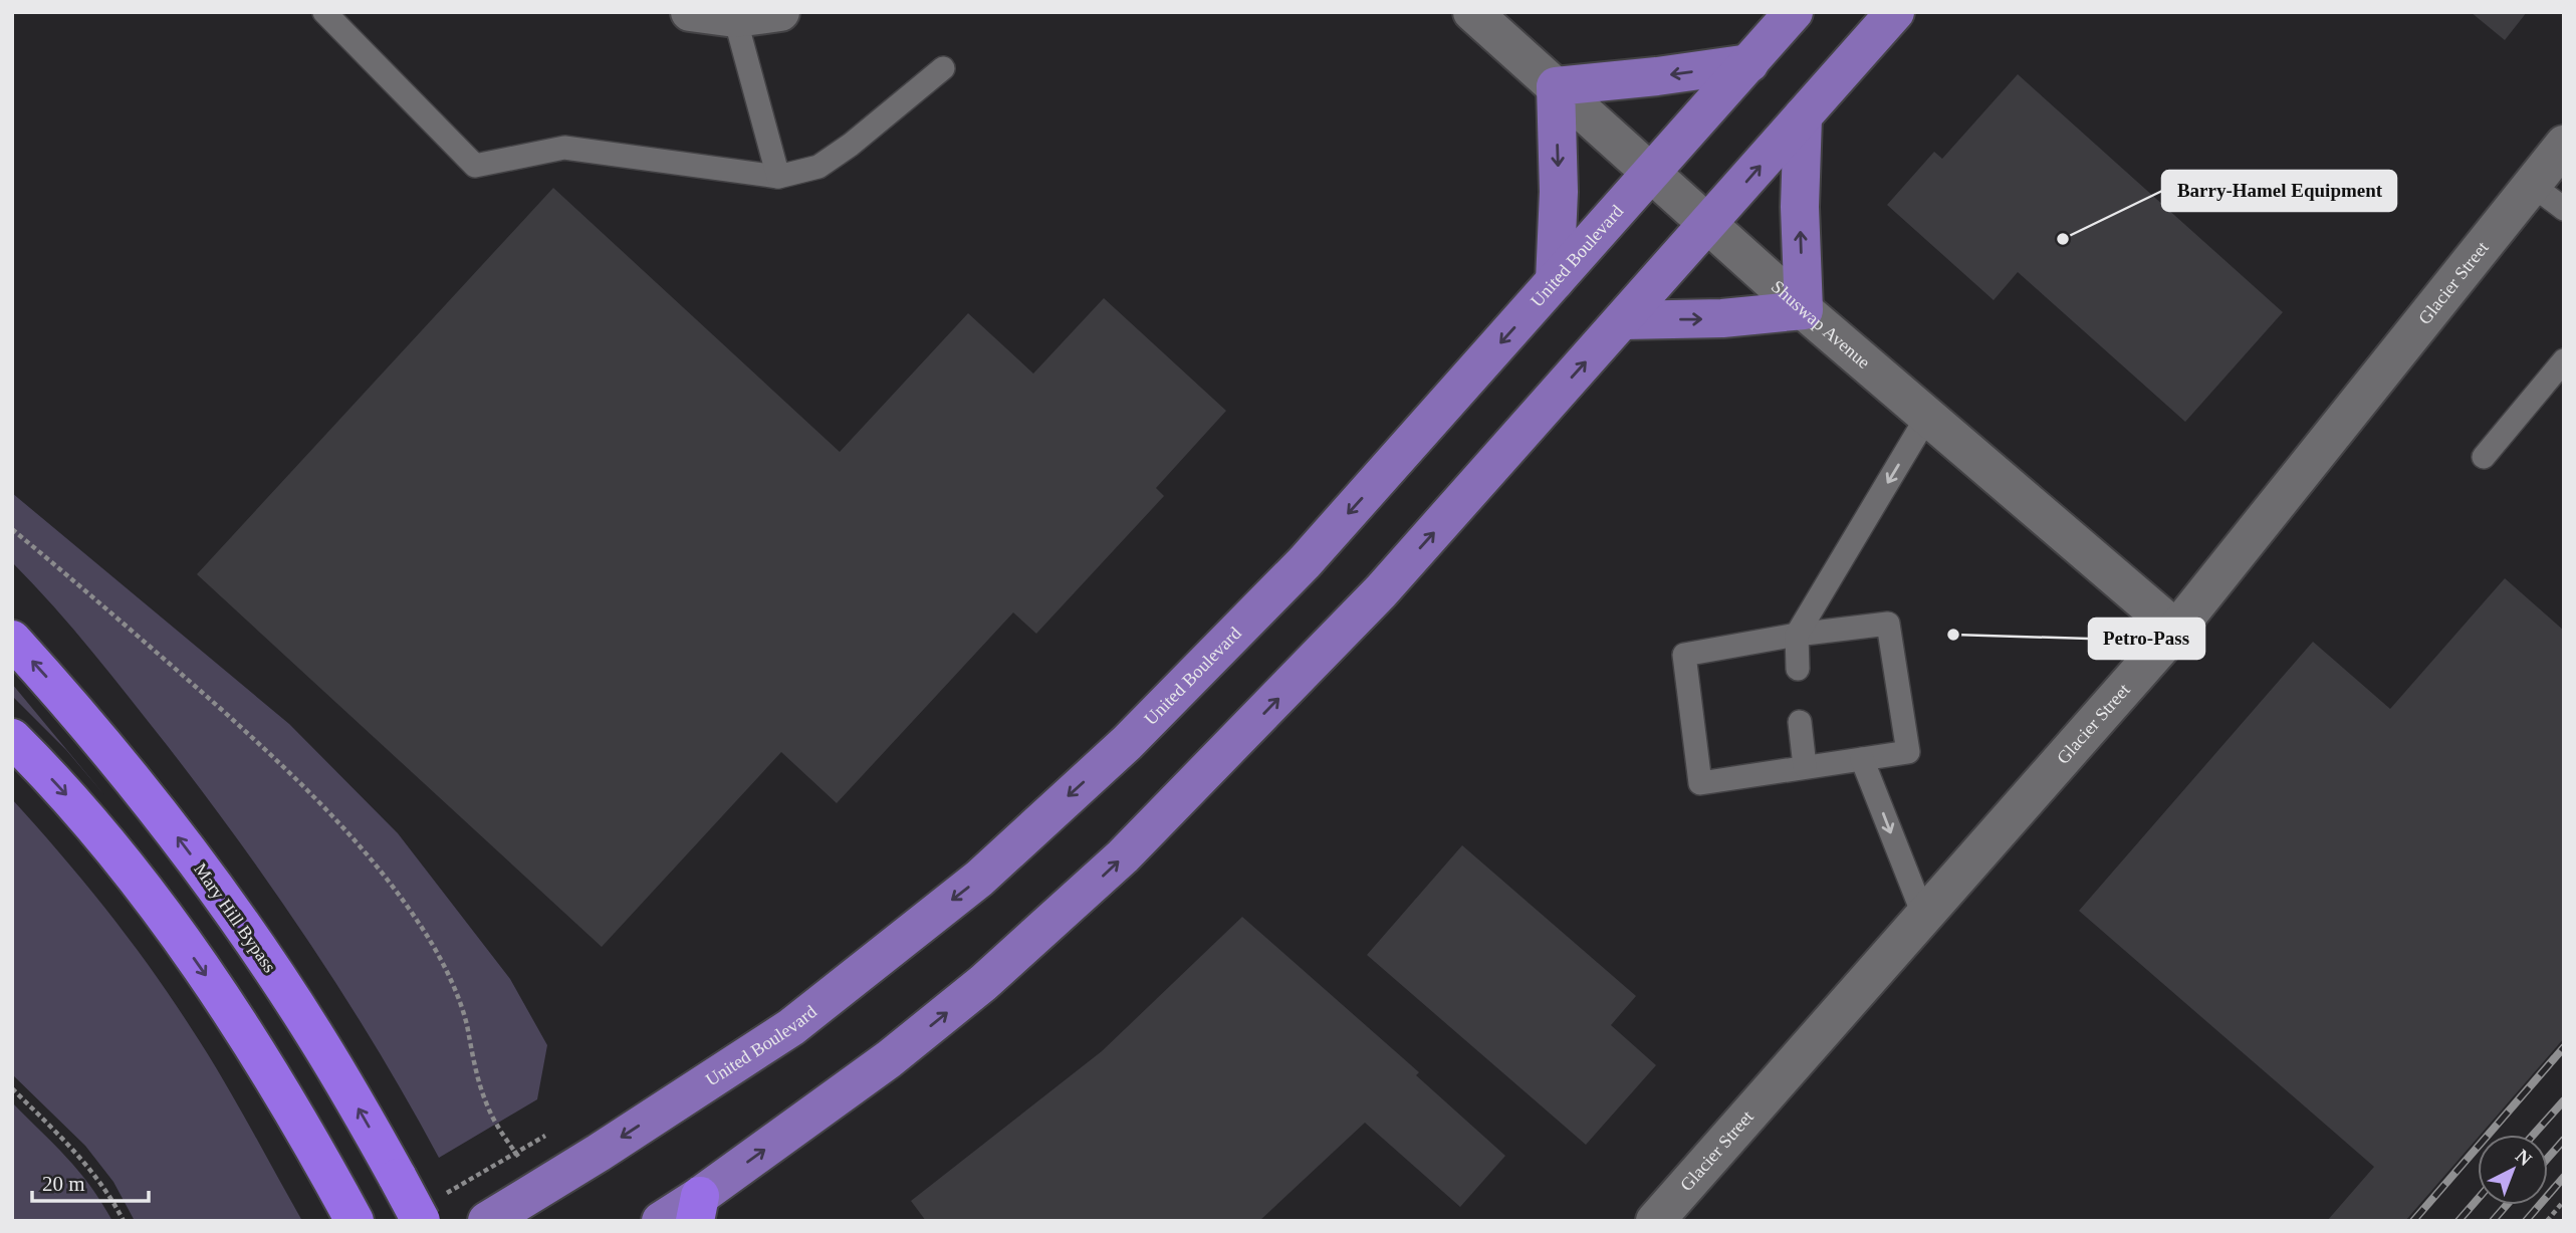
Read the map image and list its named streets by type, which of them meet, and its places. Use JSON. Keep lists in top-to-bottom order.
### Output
{
  "streets": {
    "highway": ["Mary Hill Bypass"],
    "main road": ["United Boulevard"],
    "street": ["Glacier Street", "Shuswap Avenue"]
  },
  "crossings": [
    ["United Boulevard", "Shuswap Avenue"],
    ["Glacier Street", "Shuswap Avenue"]
  ],
  "places": ["Barry-Hamel Equipment", "Petro-Pass"],
  "scale_bar": "20 m",
  "north": "top right"
}
